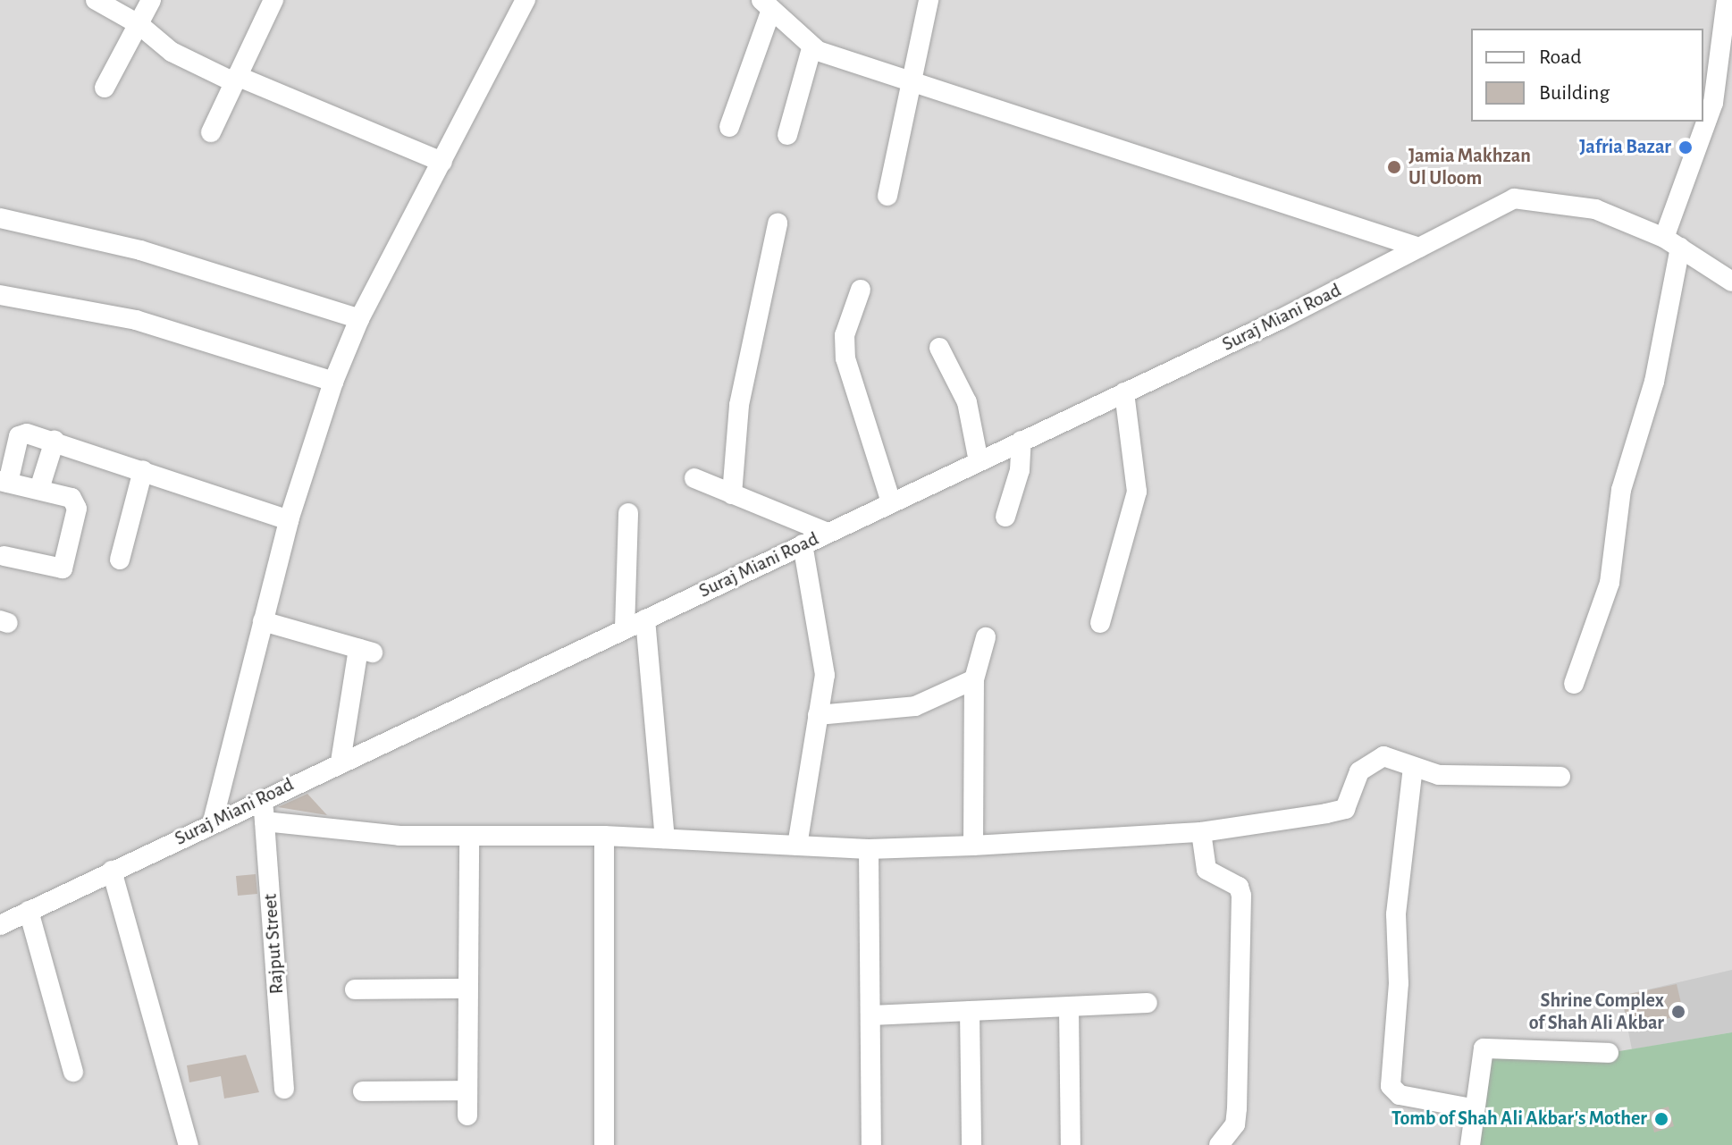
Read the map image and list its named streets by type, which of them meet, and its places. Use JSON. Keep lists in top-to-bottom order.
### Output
{
  "streets": {
    "street": ["Suraj Miani Road", "Rajput Street"]
  },
  "crossings": [
    ["Suraj Miani Road", "Rajput Street"]
  ],
  "places": [
    "Jafria Bazar",
    "Jamia Makhzan Ul Uloom",
    "Shrine Complex of Shah Ali Akbar",
    "Tomb of Shah Ali Akbar's Mother"
  ],
  "legend": ["Road", "Building"]
}
